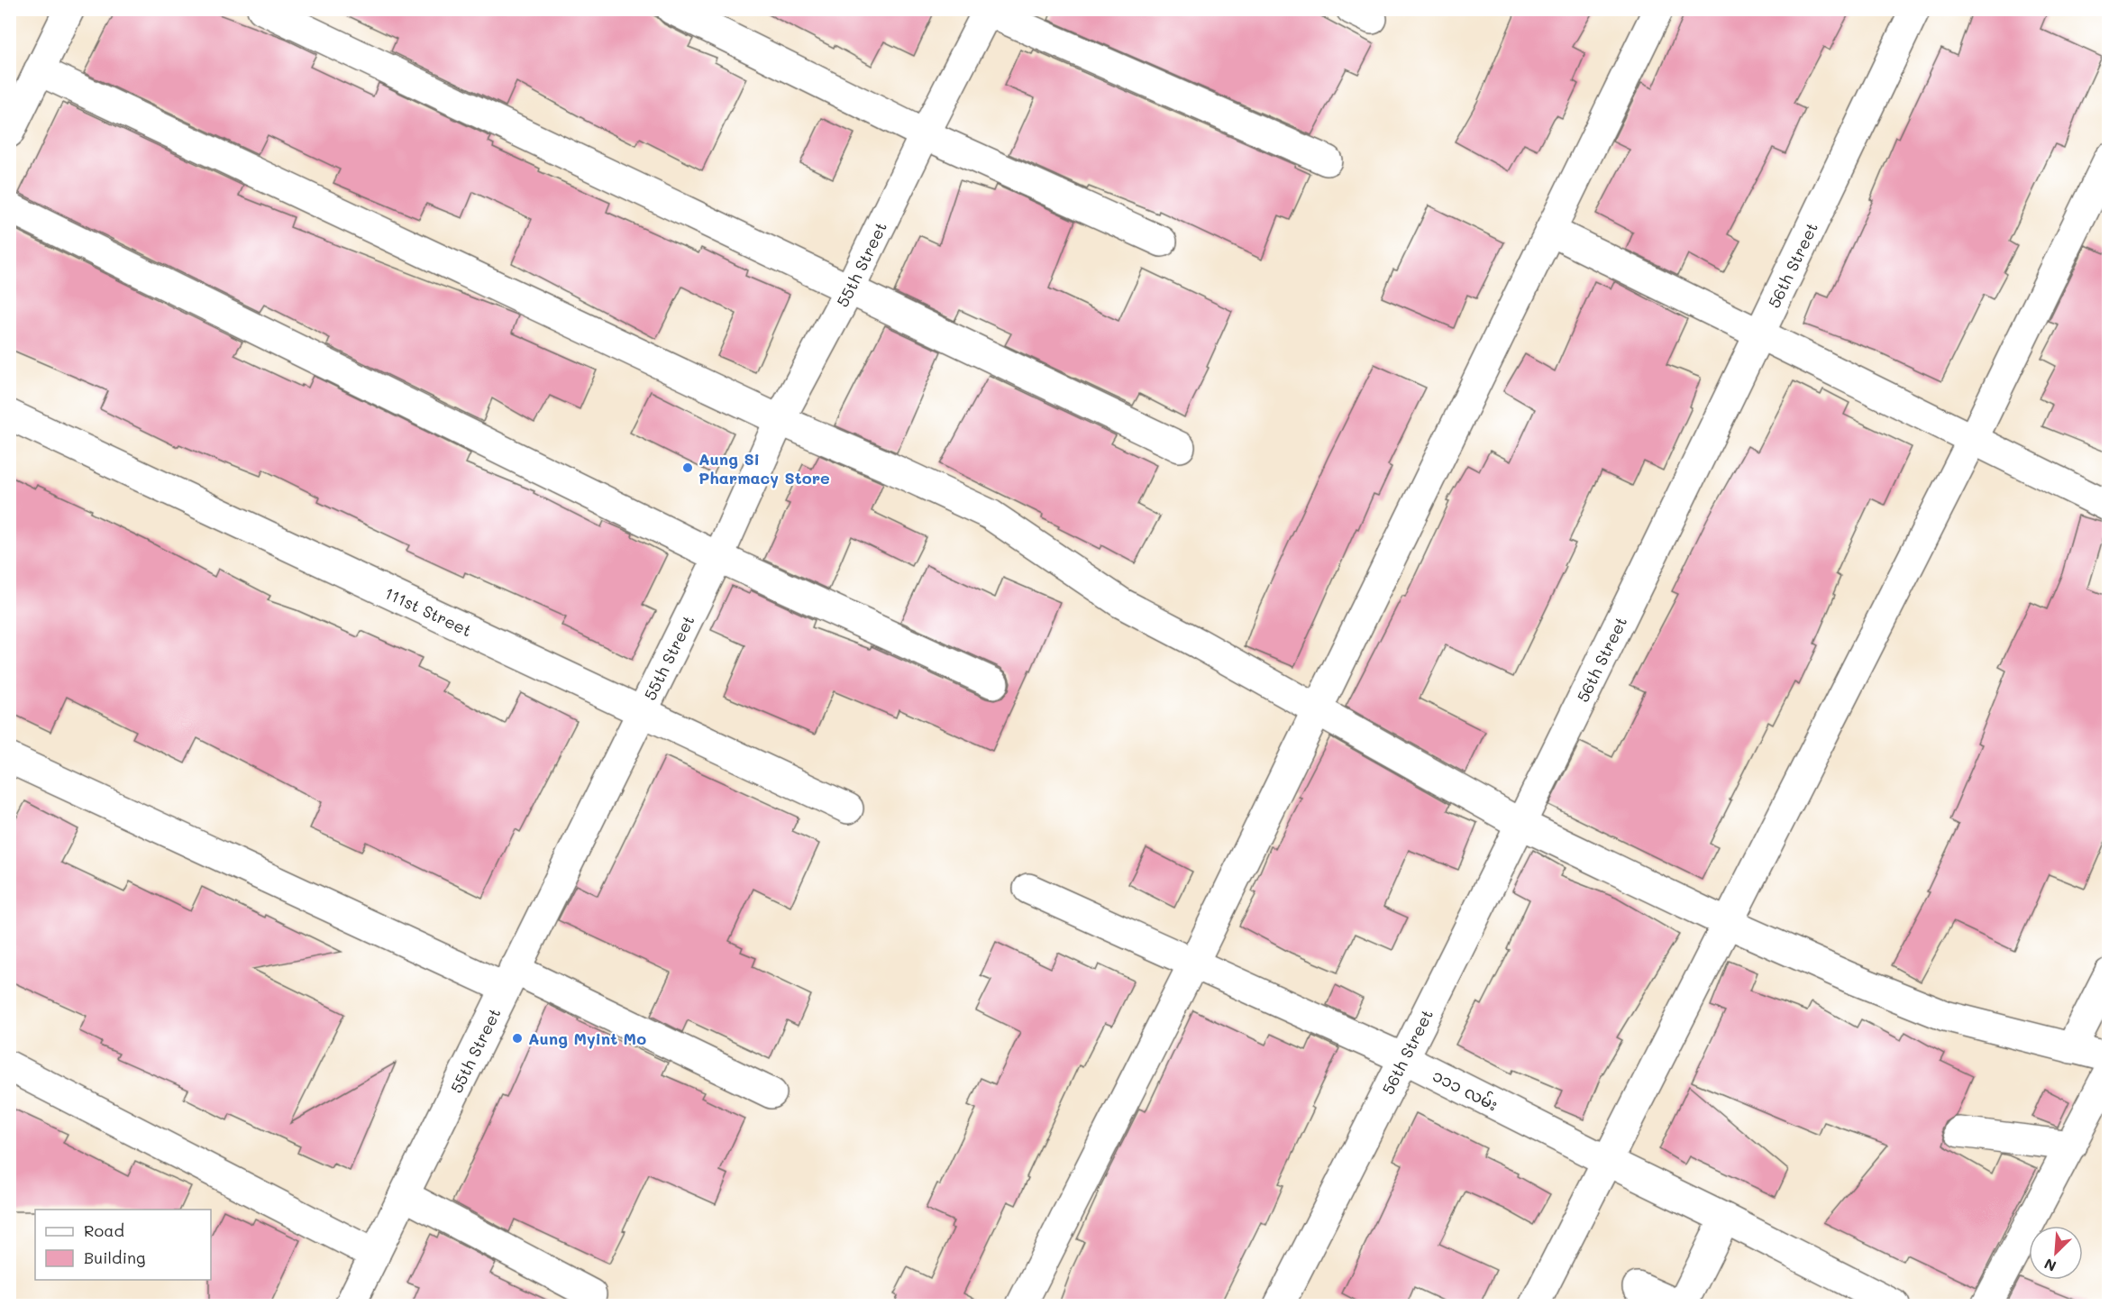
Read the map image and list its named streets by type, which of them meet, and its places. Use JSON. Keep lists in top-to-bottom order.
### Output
{
  "streets": {
    "street": [
      "55th Street",
      "56th Street",
      "111st Street",
      "၁၁၁ လမ်း"
    ]
  },
  "crossings": [
    ["55th Street", "111st Street"],
    ["56th Street", "၁၁၁ လမ်း"]
  ],
  "places": ["Aung Si Pharmacy Store", "Aung Myint Mo"],
  "legend": ["Road", "Building"],
  "north": "bottom left"
}
